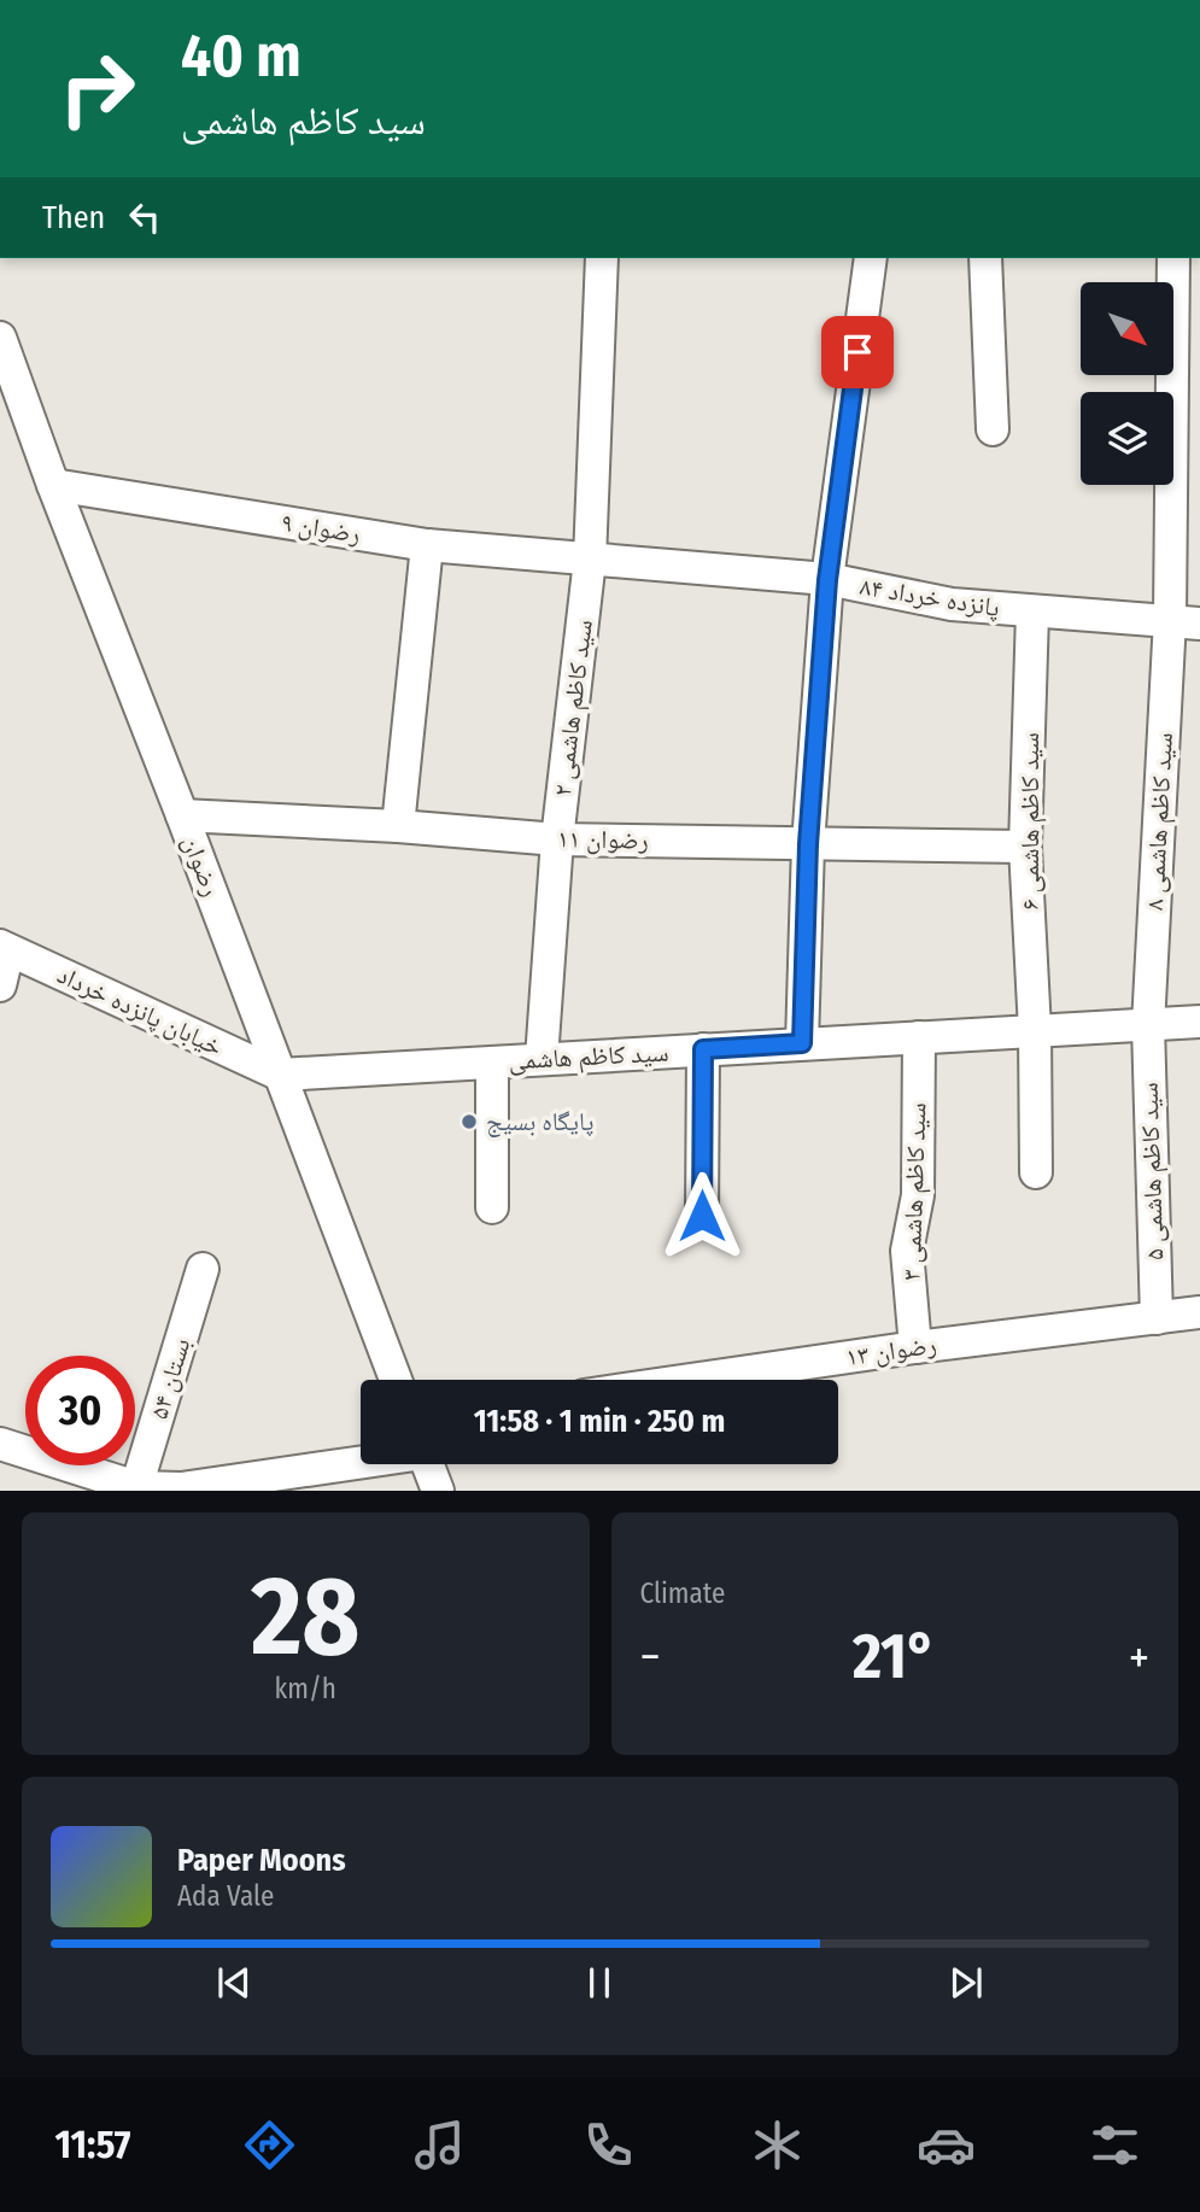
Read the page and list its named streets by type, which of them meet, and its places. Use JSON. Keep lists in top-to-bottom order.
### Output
{
  "streets": {
    "street": [
      "رضوان ۹",
      "پانزده خرداد ۸۴",
      "سید کاظم هاشمی ۲",
      "سید کاظم هاشمی ۶",
      "سید کاظم هاشمی ۸",
      "رضوان ۱۱",
      "رضوان",
      "خیابان پانزده خرداد",
      "سید کاظم هاشمی",
      "سید کاظم هاشمی ۵",
      "سید کاظم هاشمی ۳",
      "رضوان ۱۳",
      "بستان ۵۴"
    ]
  },
  "crossings": [
    ["رضوان ۹", "پانزده خرداد ۸۴"],
    ["رضوان ۹", "سید کاظم هاشمی ۲"],
    ["رضوان ۹", "رضوان"],
    ["پانزده خرداد ۸۴", "سید کاظم هاشمی ۲"],
    ["پانزده خرداد ۸۴", "سید کاظم هاشمی ۶"],
    ["پانزده خرداد ۸۴", "سید کاظم هاشمی ۸"],
    ["سید کاظم هاشمی ۲", "رضوان ۱۱"],
    ["سید کاظم هاشمی ۲", "سید کاظم هاشمی"],
    ["سید کاظم هاشمی ۶", "رضوان ۱۱"],
    ["سید کاظم هاشمی ۶", "سید کاظم هاشمی"],
    ["سید کاظم هاشمی ۸", "سید کاظم هاشمی"],
    ["سید کاظم هاشمی ۸", "سید کاظم هاشمی ۵"],
    ["رضوان ۱۱", "رضوان"],
    ["رضوان", "خیابان پانزده خرداد"],
    ["رضوان", "سید کاظم هاشمی"],
    ["خیابان پانزده خرداد", "سید کاظم هاشمی"],
    ["سید کاظم هاشمی", "سید کاظم هاشمی ۵"],
    ["سید کاظم هاشمی", "سید کاظم هاشمی ۳"],
    ["سید کاظم هاشمی ۵", "رضوان ۱۳"],
    ["سید کاظم هاشمی ۳", "رضوان ۱۳"]
  ],
  "places": ["پایگاه بسیج"],
  "north": "bottom right",
  "page": {
    "turn": ["40 m", "سید کاظم هاشمی"],
    "then": "Then",
    "limit": "30",
    "trip": "11:58 · 1 min · 250 m",
    "tile": [
      ["28", "km/h"],
      "Climate"
    ],
    "heat": ["−", "21°", "+"],
    "song": ["Paper Moons", "Ada Vale"],
    "tabs": "11:57"
  }
}
